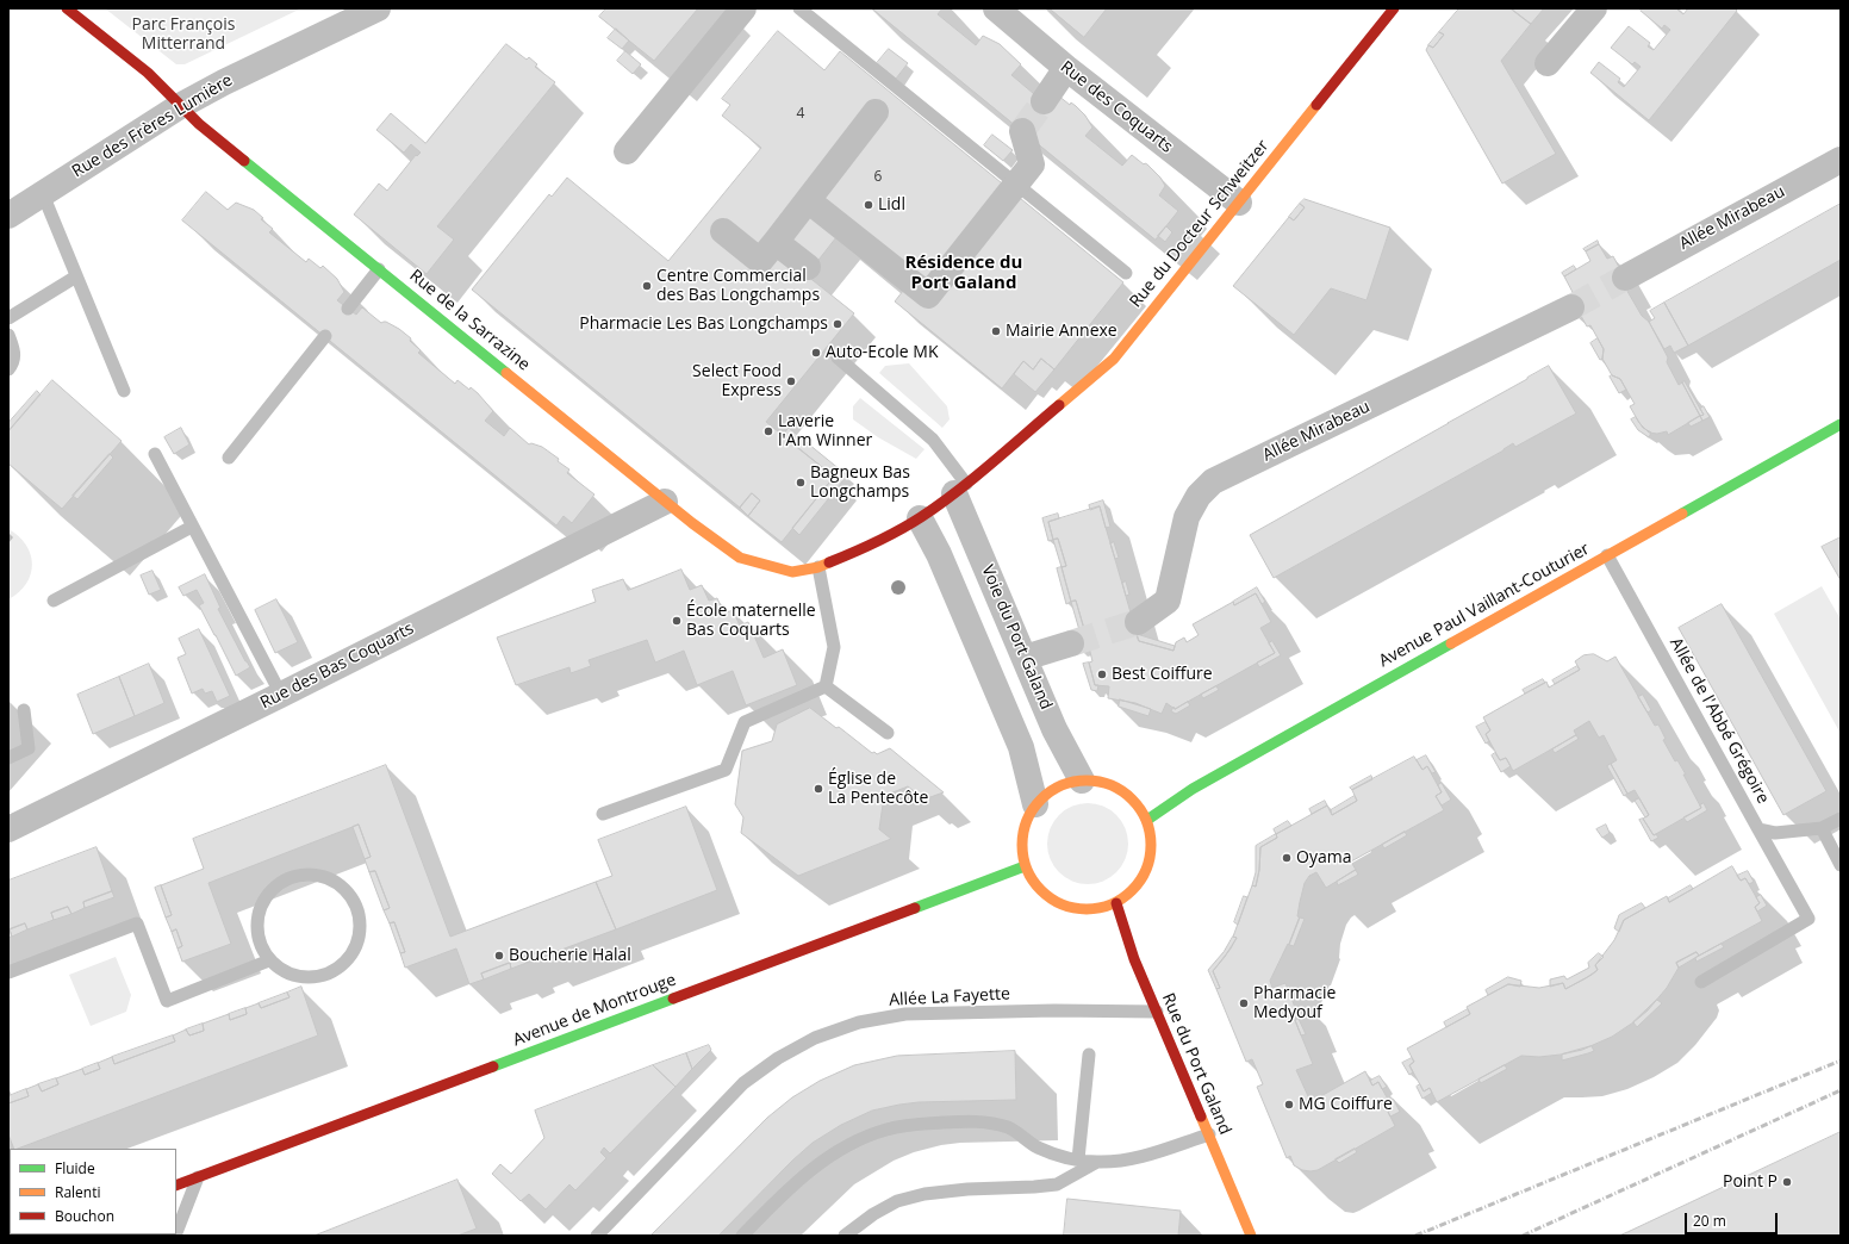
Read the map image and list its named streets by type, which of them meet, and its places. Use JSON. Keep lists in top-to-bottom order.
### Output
{
  "streets": {
    "street": [
      "Rue des Coquarts",
      "Rue des Frères Lumière",
      "Allée Mirabeau",
      "Rue du Docteur Schweitzer",
      "Rue de la Sarrazine",
      "Avenue Paul Vaillant-Couturier",
      "Voie du Port Galand",
      "Rue des Bas Coquarts",
      "Avenue de Montrouge",
      "Rue du Port Galand"
    ],
    "lane": ["Allée de l'Abbé Grégoire", "Allée La Fayette"]
  },
  "crossings": [
    ["Rue des Coquarts", "Rue du Docteur Schweitzer"],
    ["Rue des Frères Lumière", "Rue de la Sarrazine"],
    ["Rue du Docteur Schweitzer", "Rue de la Sarrazine"],
    ["Rue du Docteur Schweitzer", "Voie du Port Galand"],
    ["Rue de la Sarrazine", "Rue des Bas Coquarts"],
    ["Avenue Paul Vaillant-Couturier", "Voie du Port Galand"],
    ["Avenue Paul Vaillant-Couturier", "Allée de l'Abbé Grégoire"],
    ["Avenue Paul Vaillant-Couturier", "Avenue de Montrouge"],
    ["Avenue Paul Vaillant-Couturier", "Rue du Port Galand"],
    ["Voie du Port Galand", "Avenue de Montrouge"],
    ["Voie du Port Galand", "Rue du Port Galand"],
    ["Allée La Fayette", "Rue du Port Galand"],
    ["Avenue de Montrouge", "Rue du Port Galand"]
  ],
  "districts": ["Résidence du Port Galand"],
  "parks": ["Parc François Mitterrand"],
  "places": [
    "Lidl",
    "Centre Commercial des Bas Longchamps",
    "Pharmacie Les Bas Longchamps",
    "Mairie Annexe",
    "Auto-Ecole MK",
    "Select Food Express",
    "Laverie l'Am Winner",
    "Bagneux Bas Longchamps",
    "École maternelle Bas Coquarts",
    "Best Coiffure",
    "Église de La Pentecôte",
    "Oyama",
    "Boucherie Halal",
    "Pharmacie Medyouf",
    "MG Coiffure",
    "Point P"
  ],
  "house_numbers": ["4", "6"],
  "legend": ["Fluide", "Ralenti", "Bouchon"],
  "scale_bar": "20 m"
}
